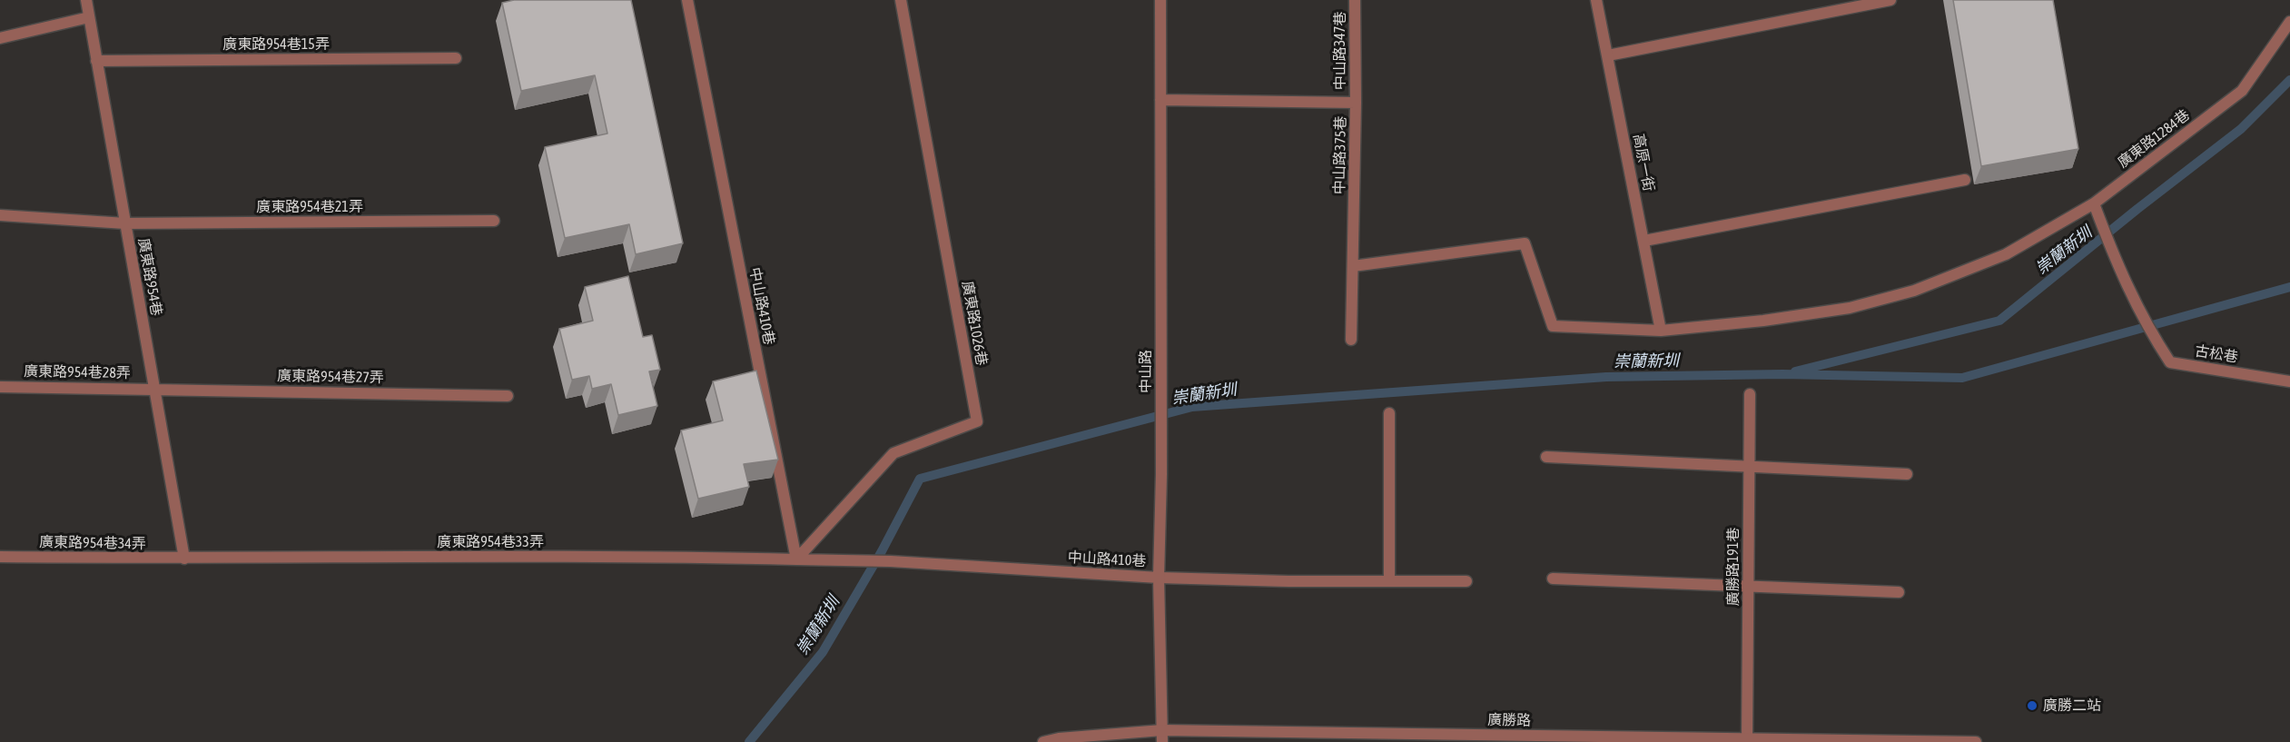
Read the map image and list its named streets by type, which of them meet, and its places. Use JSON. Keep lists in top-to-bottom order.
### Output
{
  "streets": {
    "street": [
      "廣東路954巷15弄",
      "中山路347巷",
      "廣東路1284巷",
      "中山路375巷",
      "高原一街",
      "廣東路954巷21弄",
      "廣東路954巷",
      "中山路410巷",
      "廣東路1026巷",
      "古松巷",
      "中山路",
      "廣東路954巷28弄",
      "廣東路954巷27弄",
      "廣東路954巷33弄",
      "廣東路954巷34弄",
      "廣勝路191巷",
      "廣勝路"
    ]
  },
  "crossings": [
    ["廣東路954巷15弄", "廣東路954巷"],
    ["中山路347巷", "中山路375巷"],
    ["廣東路1284巷", "中山路375巷"],
    ["廣東路1284巷", "高原一街"],
    ["廣東路1284巷", "古松巷"],
    ["中山路375巷", "中山路"],
    ["廣東路954巷21弄", "廣東路954巷"],
    ["廣東路954巷", "廣東路954巷28弄"],
    ["廣東路954巷", "廣東路954巷27弄"],
    ["廣東路954巷", "廣東路954巷33弄"],
    ["廣東路954巷", "廣東路954巷34弄"],
    ["中山路410巷", "廣東路1026巷"],
    ["中山路410巷", "中山路"],
    ["中山路410巷", "廣東路954巷33弄"],
    ["廣東路1026巷", "廣東路954巷33弄"],
    ["中山路", "廣勝路"],
    ["廣東路954巷28弄", "廣東路954巷27弄"],
    ["廣東路954巷33弄", "廣東路954巷34弄"],
    ["廣勝路191巷", "廣勝路"]
  ],
  "water": ["崇蘭新圳"],
  "places": ["廣勝二站"]
}
